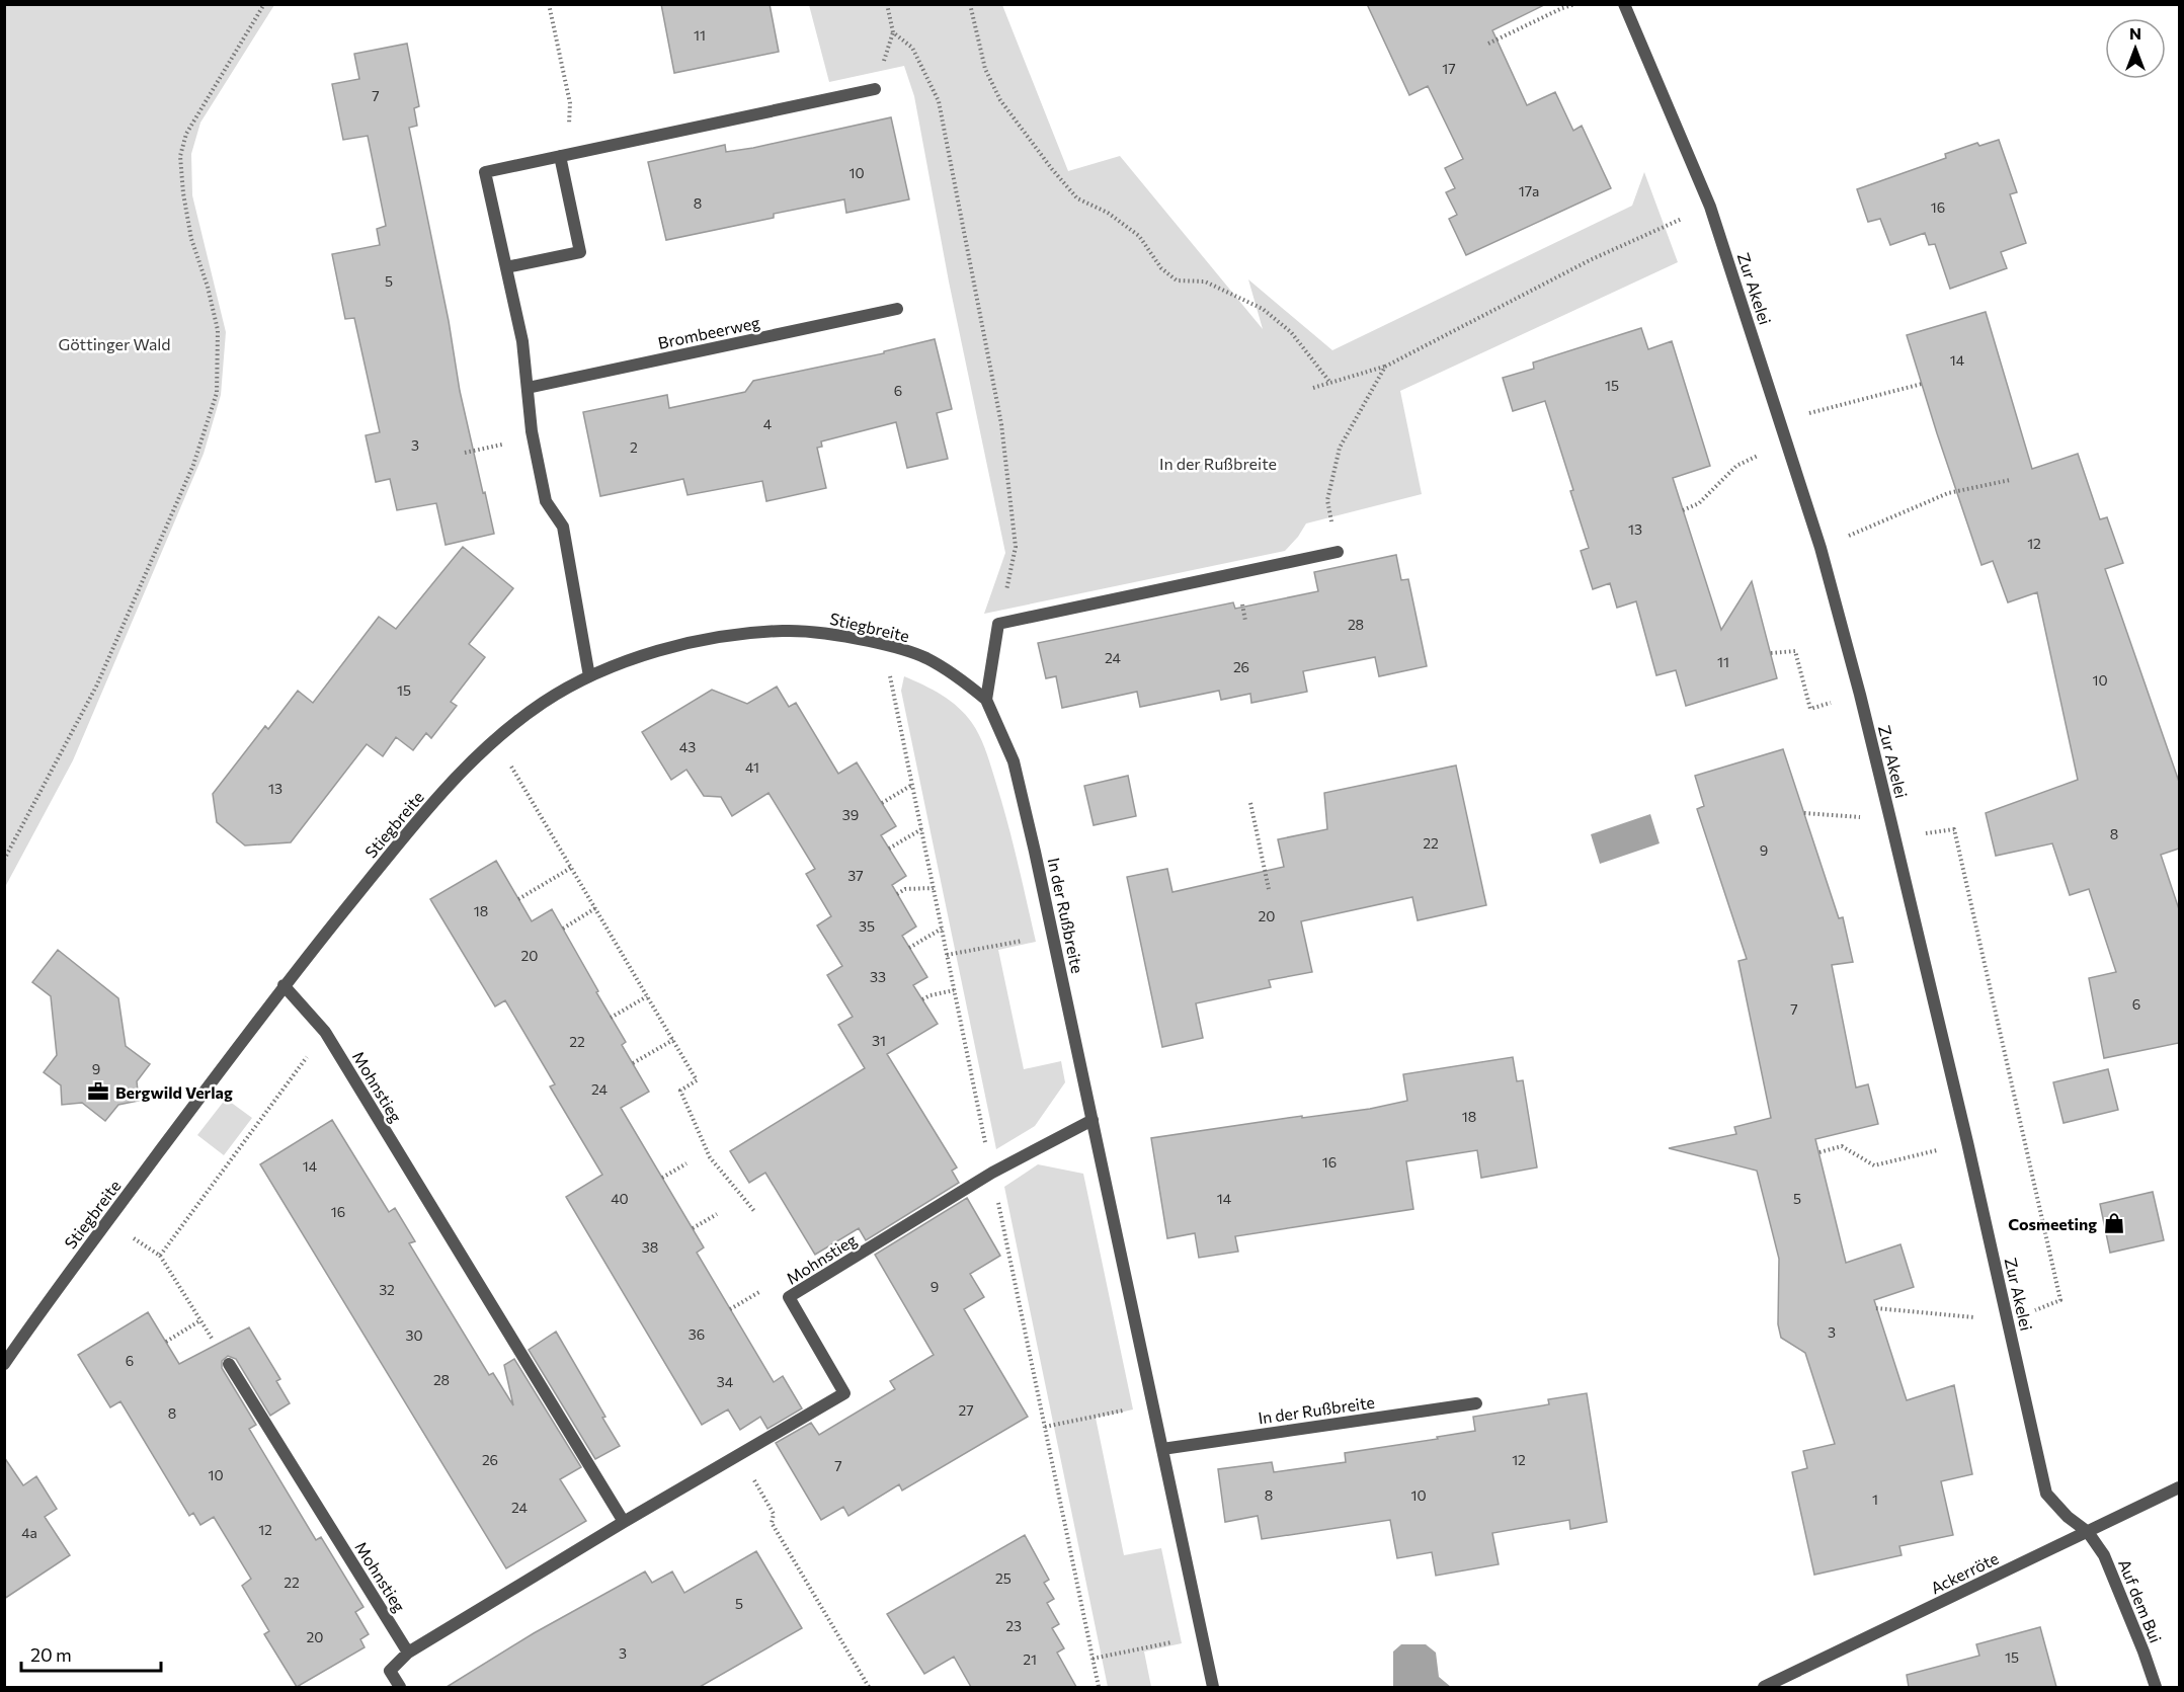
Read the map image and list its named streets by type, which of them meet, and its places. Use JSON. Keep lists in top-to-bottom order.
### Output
{
  "streets": {
    "street": [
      "Zur Akelei",
      "Brombeerweg",
      "Stiegbreite",
      "In der Rußbreite",
      "Mohnstieg",
      "Ackerröte",
      "Auf dem Bui"
    ]
  },
  "crossings": [
    ["Zur Akelei", "Ackerröte"],
    ["Zur Akelei", "Auf dem Bui"],
    ["Stiegbreite", "In der Rußbreite"],
    ["Stiegbreite", "Mohnstieg"],
    ["In der Rußbreite", "Mohnstieg"],
    ["Ackerröte", "Auf dem Bui"]
  ],
  "parks": ["Göttinger Wald", "In der Rußbreite"],
  "places": {
    "office": ["Bergwild Verlag"],
    "shop": ["Cosmeeting"]
  },
  "house_numbers": [
    "11",
    "17",
    "7",
    "10",
    "17a",
    "8",
    "16",
    "5",
    "14",
    "15",
    "6",
    "4",
    "3",
    "2",
    "13",
    "12",
    "28",
    "24",
    "11",
    "26",
    "10",
    "15",
    "43",
    "41",
    "13",
    "39",
    "8",
    "22",
    "9",
    "37",
    "18",
    "20",
    "35",
    "20",
    "33",
    "6",
    "7",
    "31",
    "22",
    "9",
    "24",
    "18",
    "16",
    "14",
    "40",
    "14",
    "5",
    "16",
    "38",
    "9",
    "32",
    "3",
    "36",
    "30",
    "6",
    "28",
    "34",
    "27",
    "8",
    "26",
    "12",
    "7",
    "10",
    "8",
    "10",
    "1",
    "24",
    "12",
    "4a",
    "25",
    "22",
    "5",
    "23",
    "20",
    "3",
    "15",
    "21"
  ],
  "scale_bar": "20 m",
  "north": "top"
}
